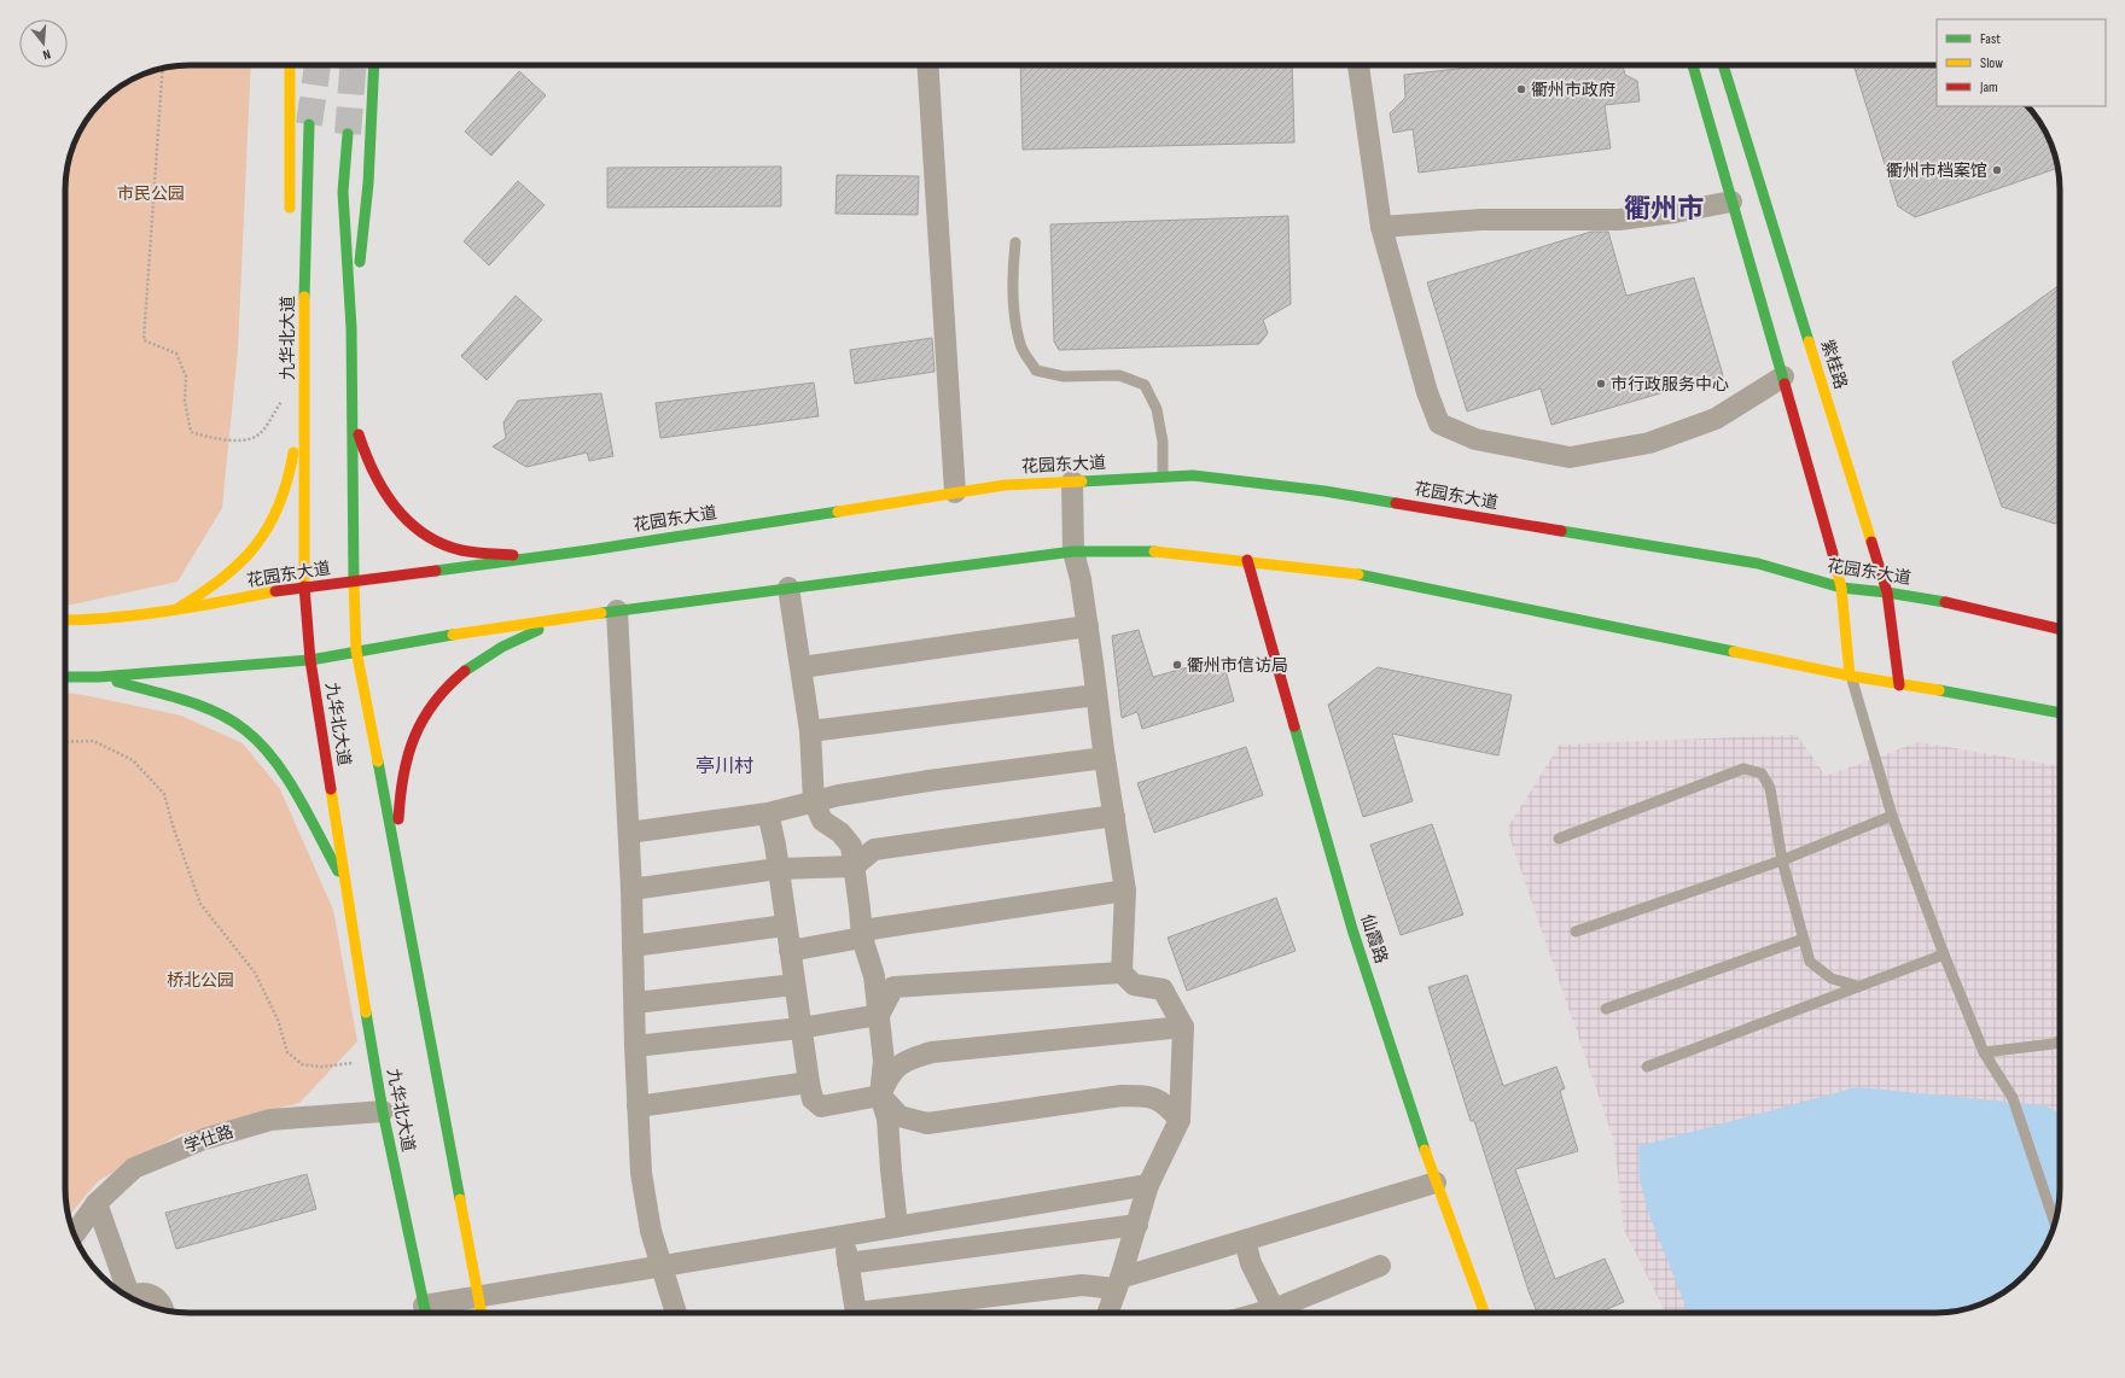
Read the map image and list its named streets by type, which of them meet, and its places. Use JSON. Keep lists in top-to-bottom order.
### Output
{
  "streets": {
    "main road": [
      "九华北大道",
      "紫桂路",
      "花园东大道",
      "仙霞路"
    ],
    "street": ["学仕路"]
  },
  "crossings": [
    ["九华北大道", "花园东大道"],
    ["九华北大道", "学仕路"],
    ["紫桂路", "花园东大道"]
  ],
  "districts": ["衢州市", "亭川村"],
  "parks": ["市民公园", "桥北公园"],
  "places": [
    "衢州市政府",
    "衢州市档案馆",
    "市行政服务中心",
    "衢州市信访局"
  ],
  "legend": ["Fast", "Slow", "Jam"],
  "north": "bottom"
}
